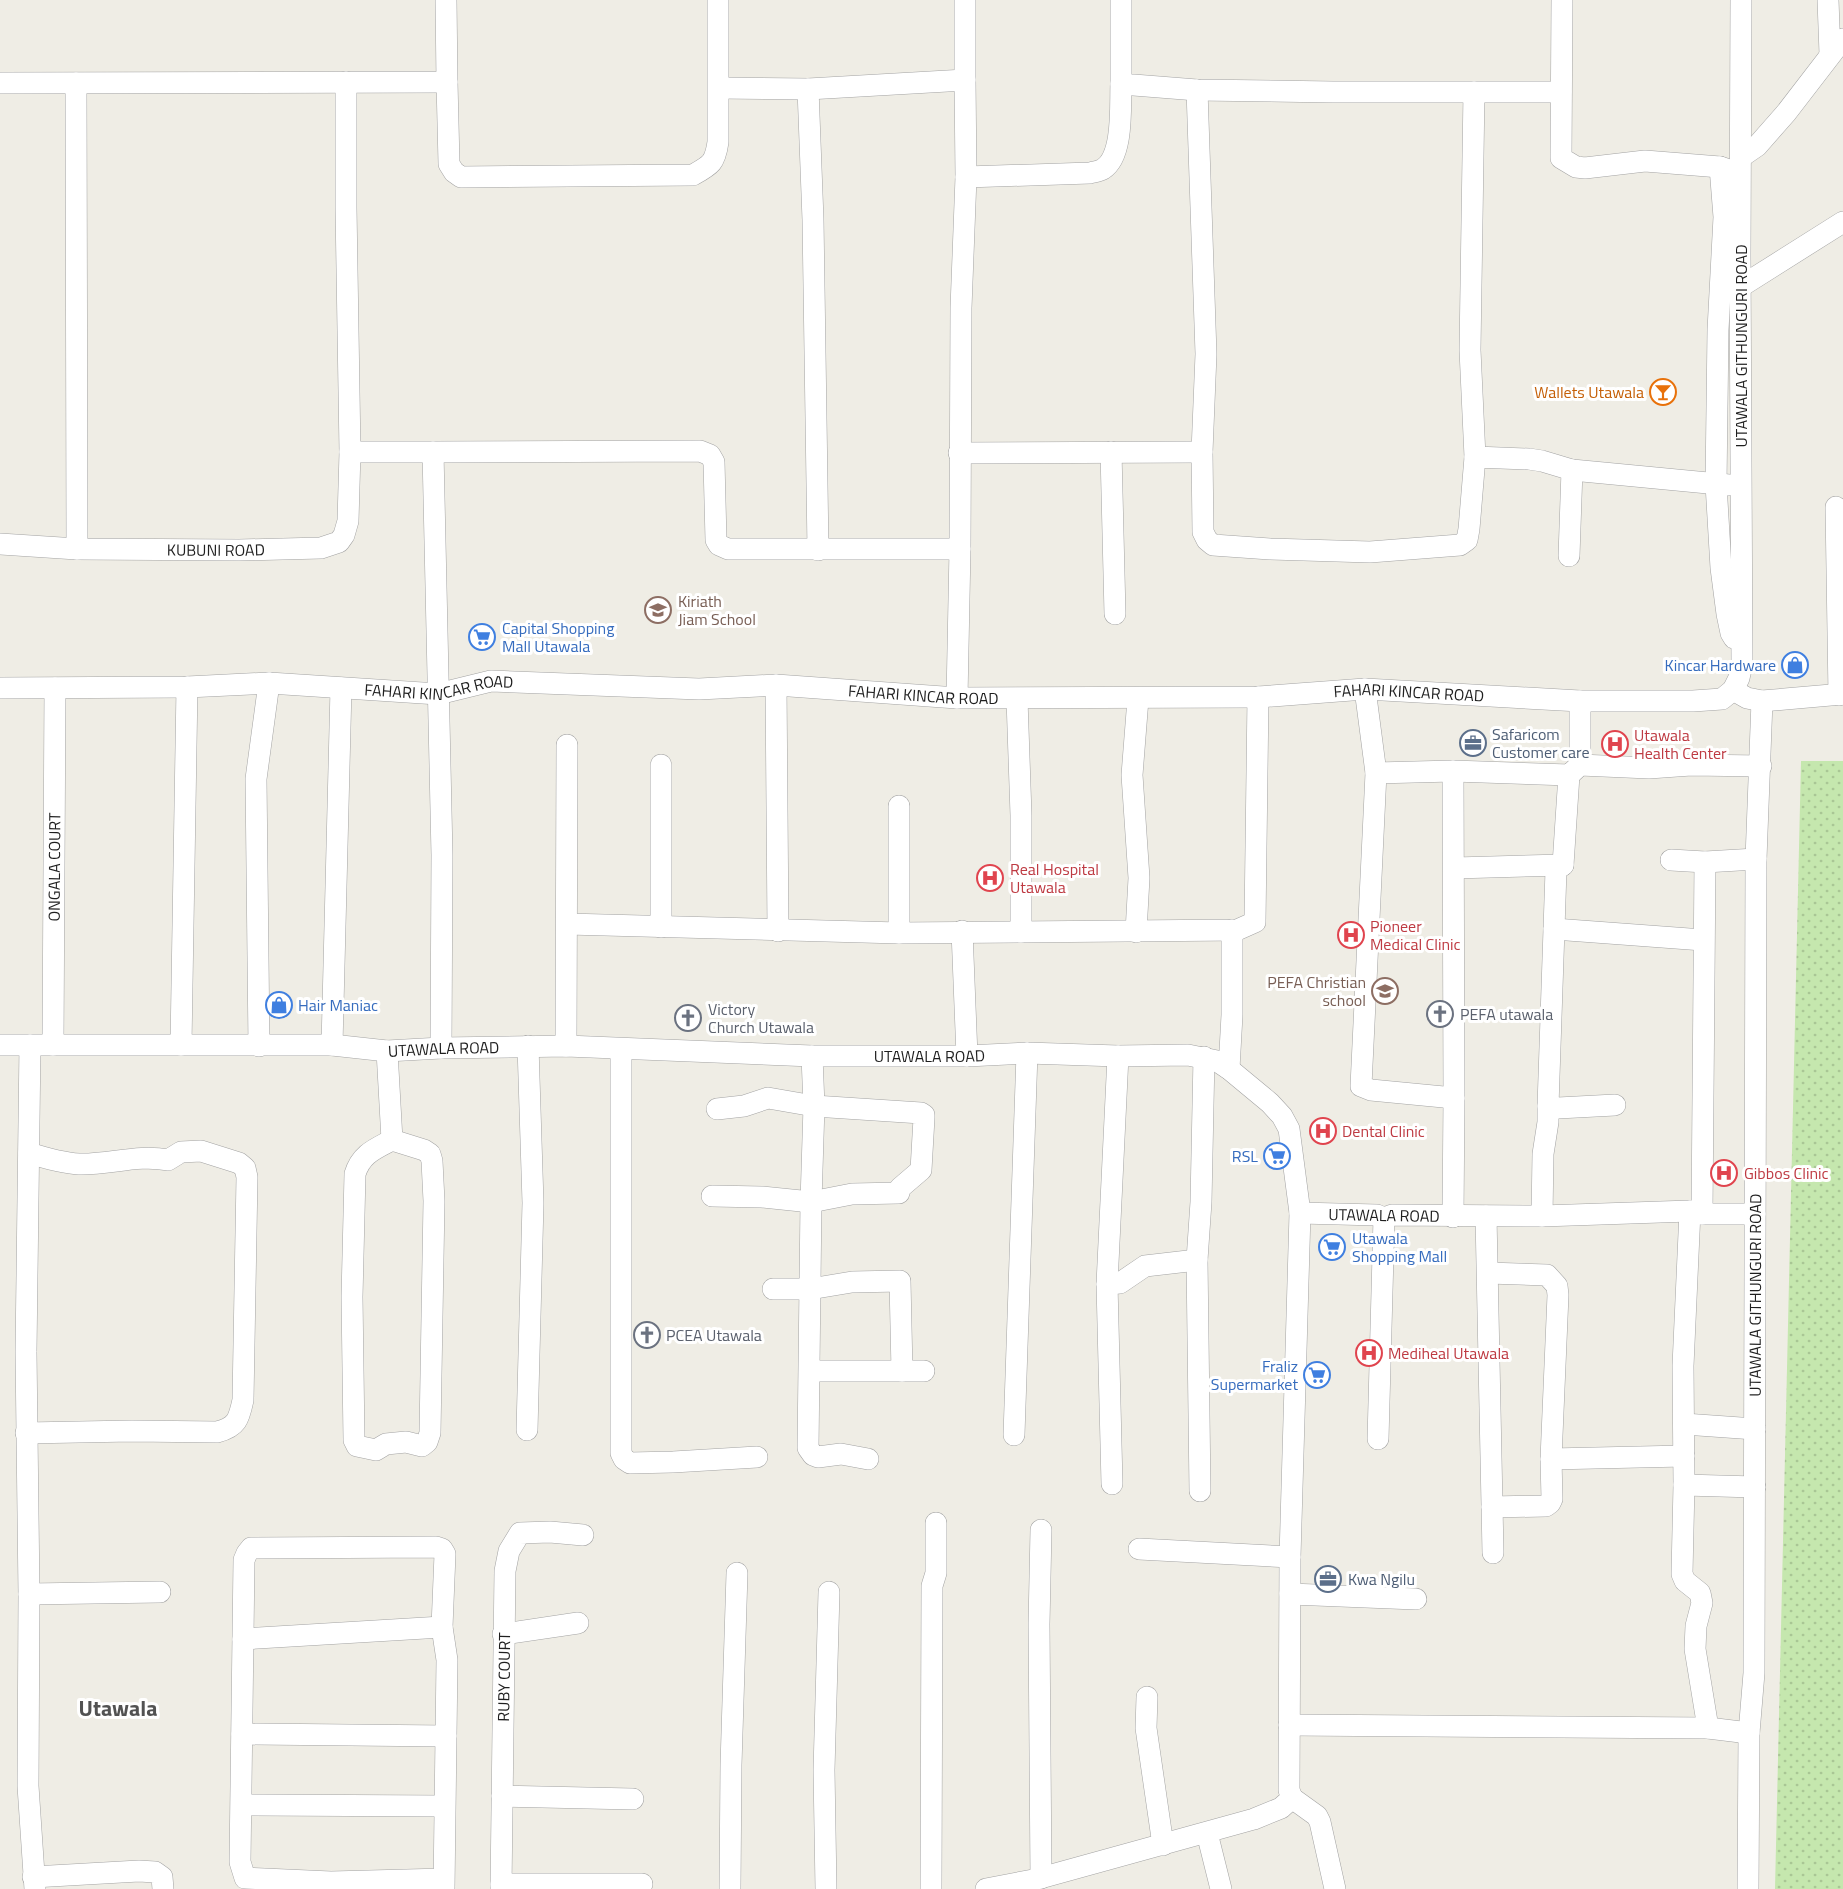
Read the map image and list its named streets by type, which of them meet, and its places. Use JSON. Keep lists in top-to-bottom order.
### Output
{
  "streets": {
    "street": [
      "UTAWALA GITHUNGURI ROAD",
      "KUBUNI ROAD",
      "FAHARI KINCAR ROAD",
      "ONGALA COURT",
      "UTAWALA ROAD",
      "RUBY COURT"
    ]
  },
  "crossings": [
    ["UTAWALA GITHUNGURI ROAD", "UTAWALA ROAD"],
    ["FAHARI KINCAR ROAD", "ONGALA COURT"],
    ["ONGALA COURT", "UTAWALA ROAD"]
  ],
  "districts": ["Utawala"],
  "places": {
    "bar": ["Wallets Utawala"],
    "school or university": ["Kiriath Jiam School", "PEFA Christian school"],
    "supermarket": [
      "Capital Shopping Mall Utawala",
      "RSL",
      "Utawala Shopping Mall",
      "Fraliz Supermarket"
    ],
    "shop": ["Kincar Hardware", "Hair Maniac"],
    "office": ["Safaricom Customer care", "Kwa Ngilu"],
    "hospital": [
      "Utawala Health Center",
      "Real Hospital Utawala",
      "Pioneer Medical Clinic",
      "Dental Clinic",
      "Gibbos Clinic",
      "Mediheal Utawala"
    ],
    "church": ["PEFA utawala", "Victory Church Utawala", "PCEA Utawala"]
  }
}
